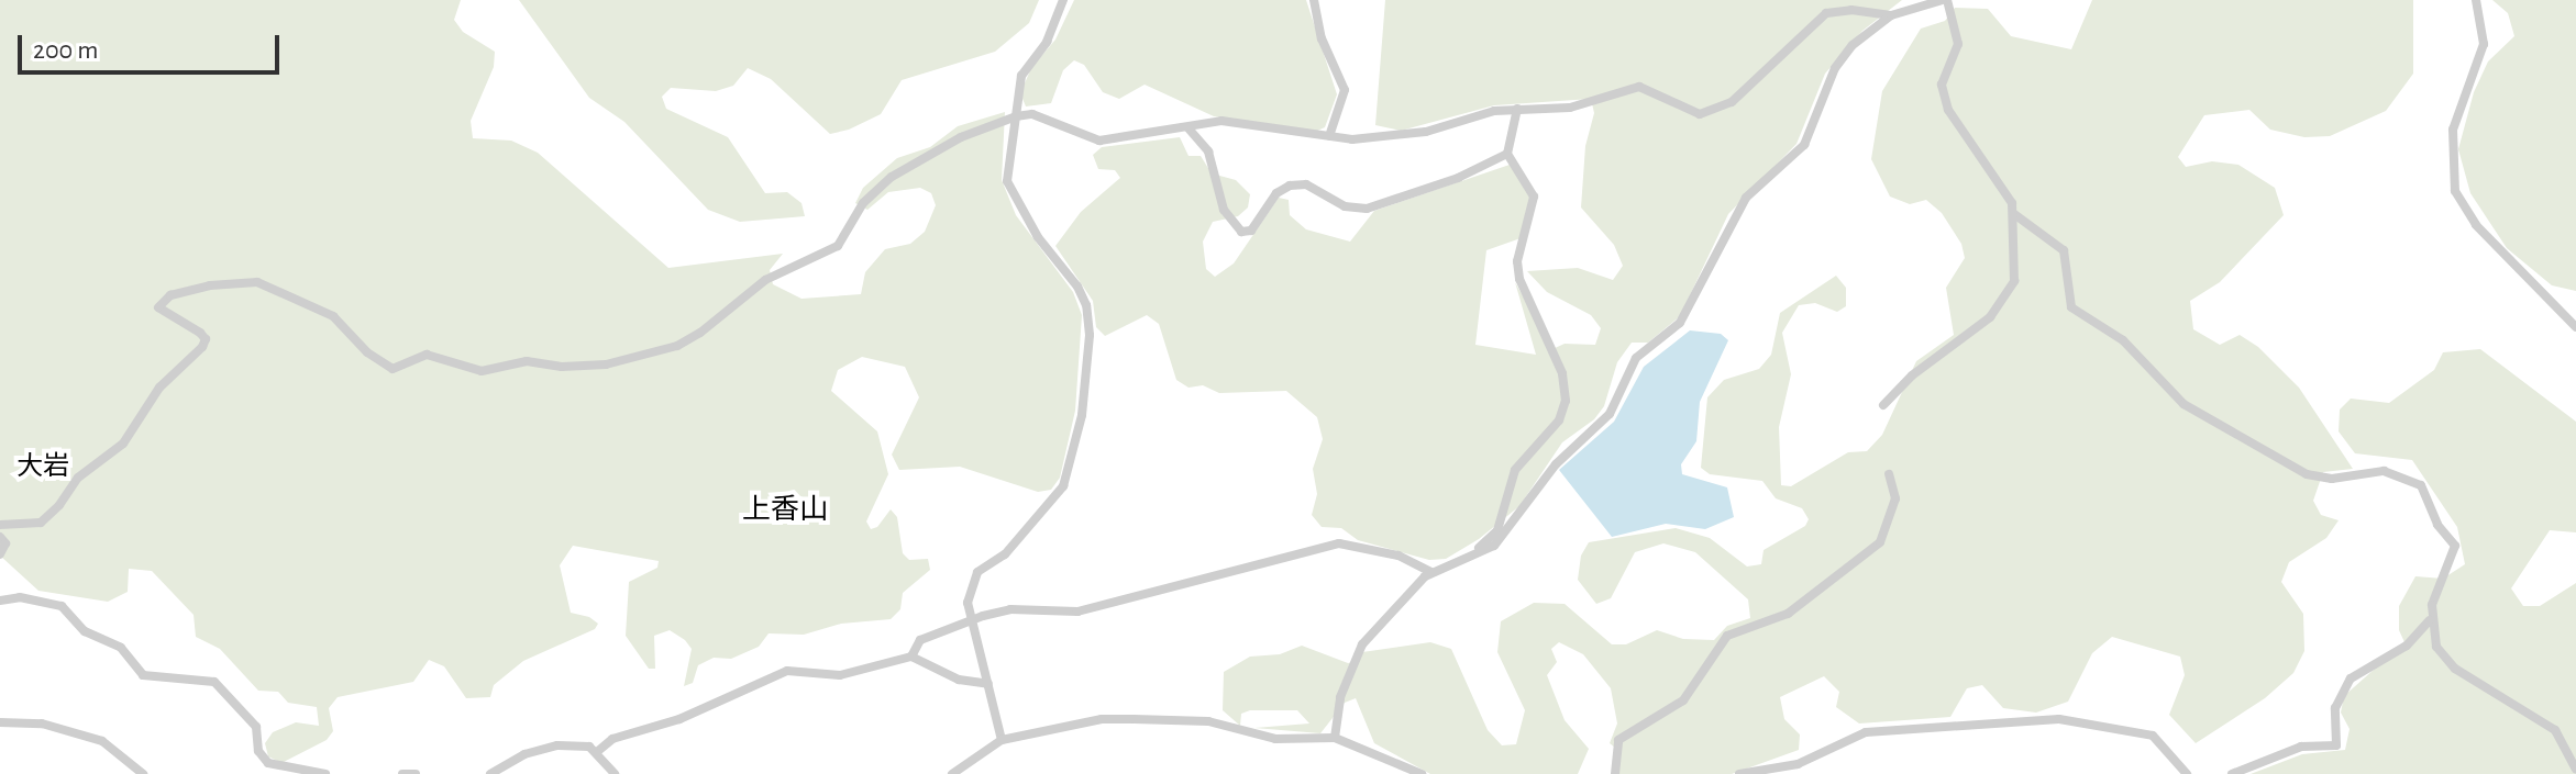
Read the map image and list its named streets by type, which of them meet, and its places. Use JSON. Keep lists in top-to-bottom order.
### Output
{
  "districts": ["大岩", "上香山"],
  "scale_bar": "200 m"
}
